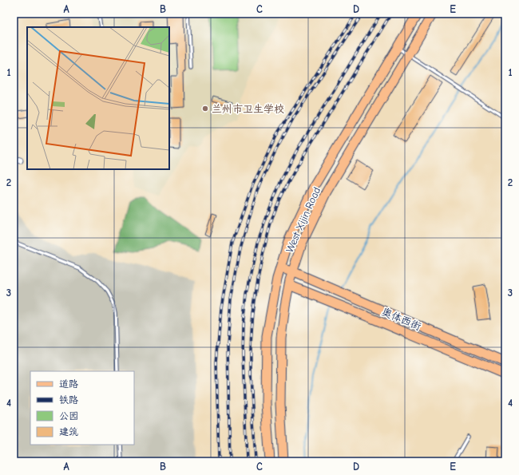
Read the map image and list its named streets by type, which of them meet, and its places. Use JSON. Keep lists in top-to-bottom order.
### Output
{
  "streets": {
    "main road": ["West Xijin Road", "奥体西街"]
  },
  "crossings": [
    ["West Xijin Road", "奥体西街"]
  ],
  "places": ["兰州市卫生学校"],
  "legend": [
    "道路",
    "铁路",
    "公园",
    "建筑"
  ],
  "grid": {
    "columns": [
      "A",
      "B",
      "C",
      "D",
      "E"
    ],
    "rows": [
      "1",
      "2",
      "3",
      "4"
    ]
  }
}
